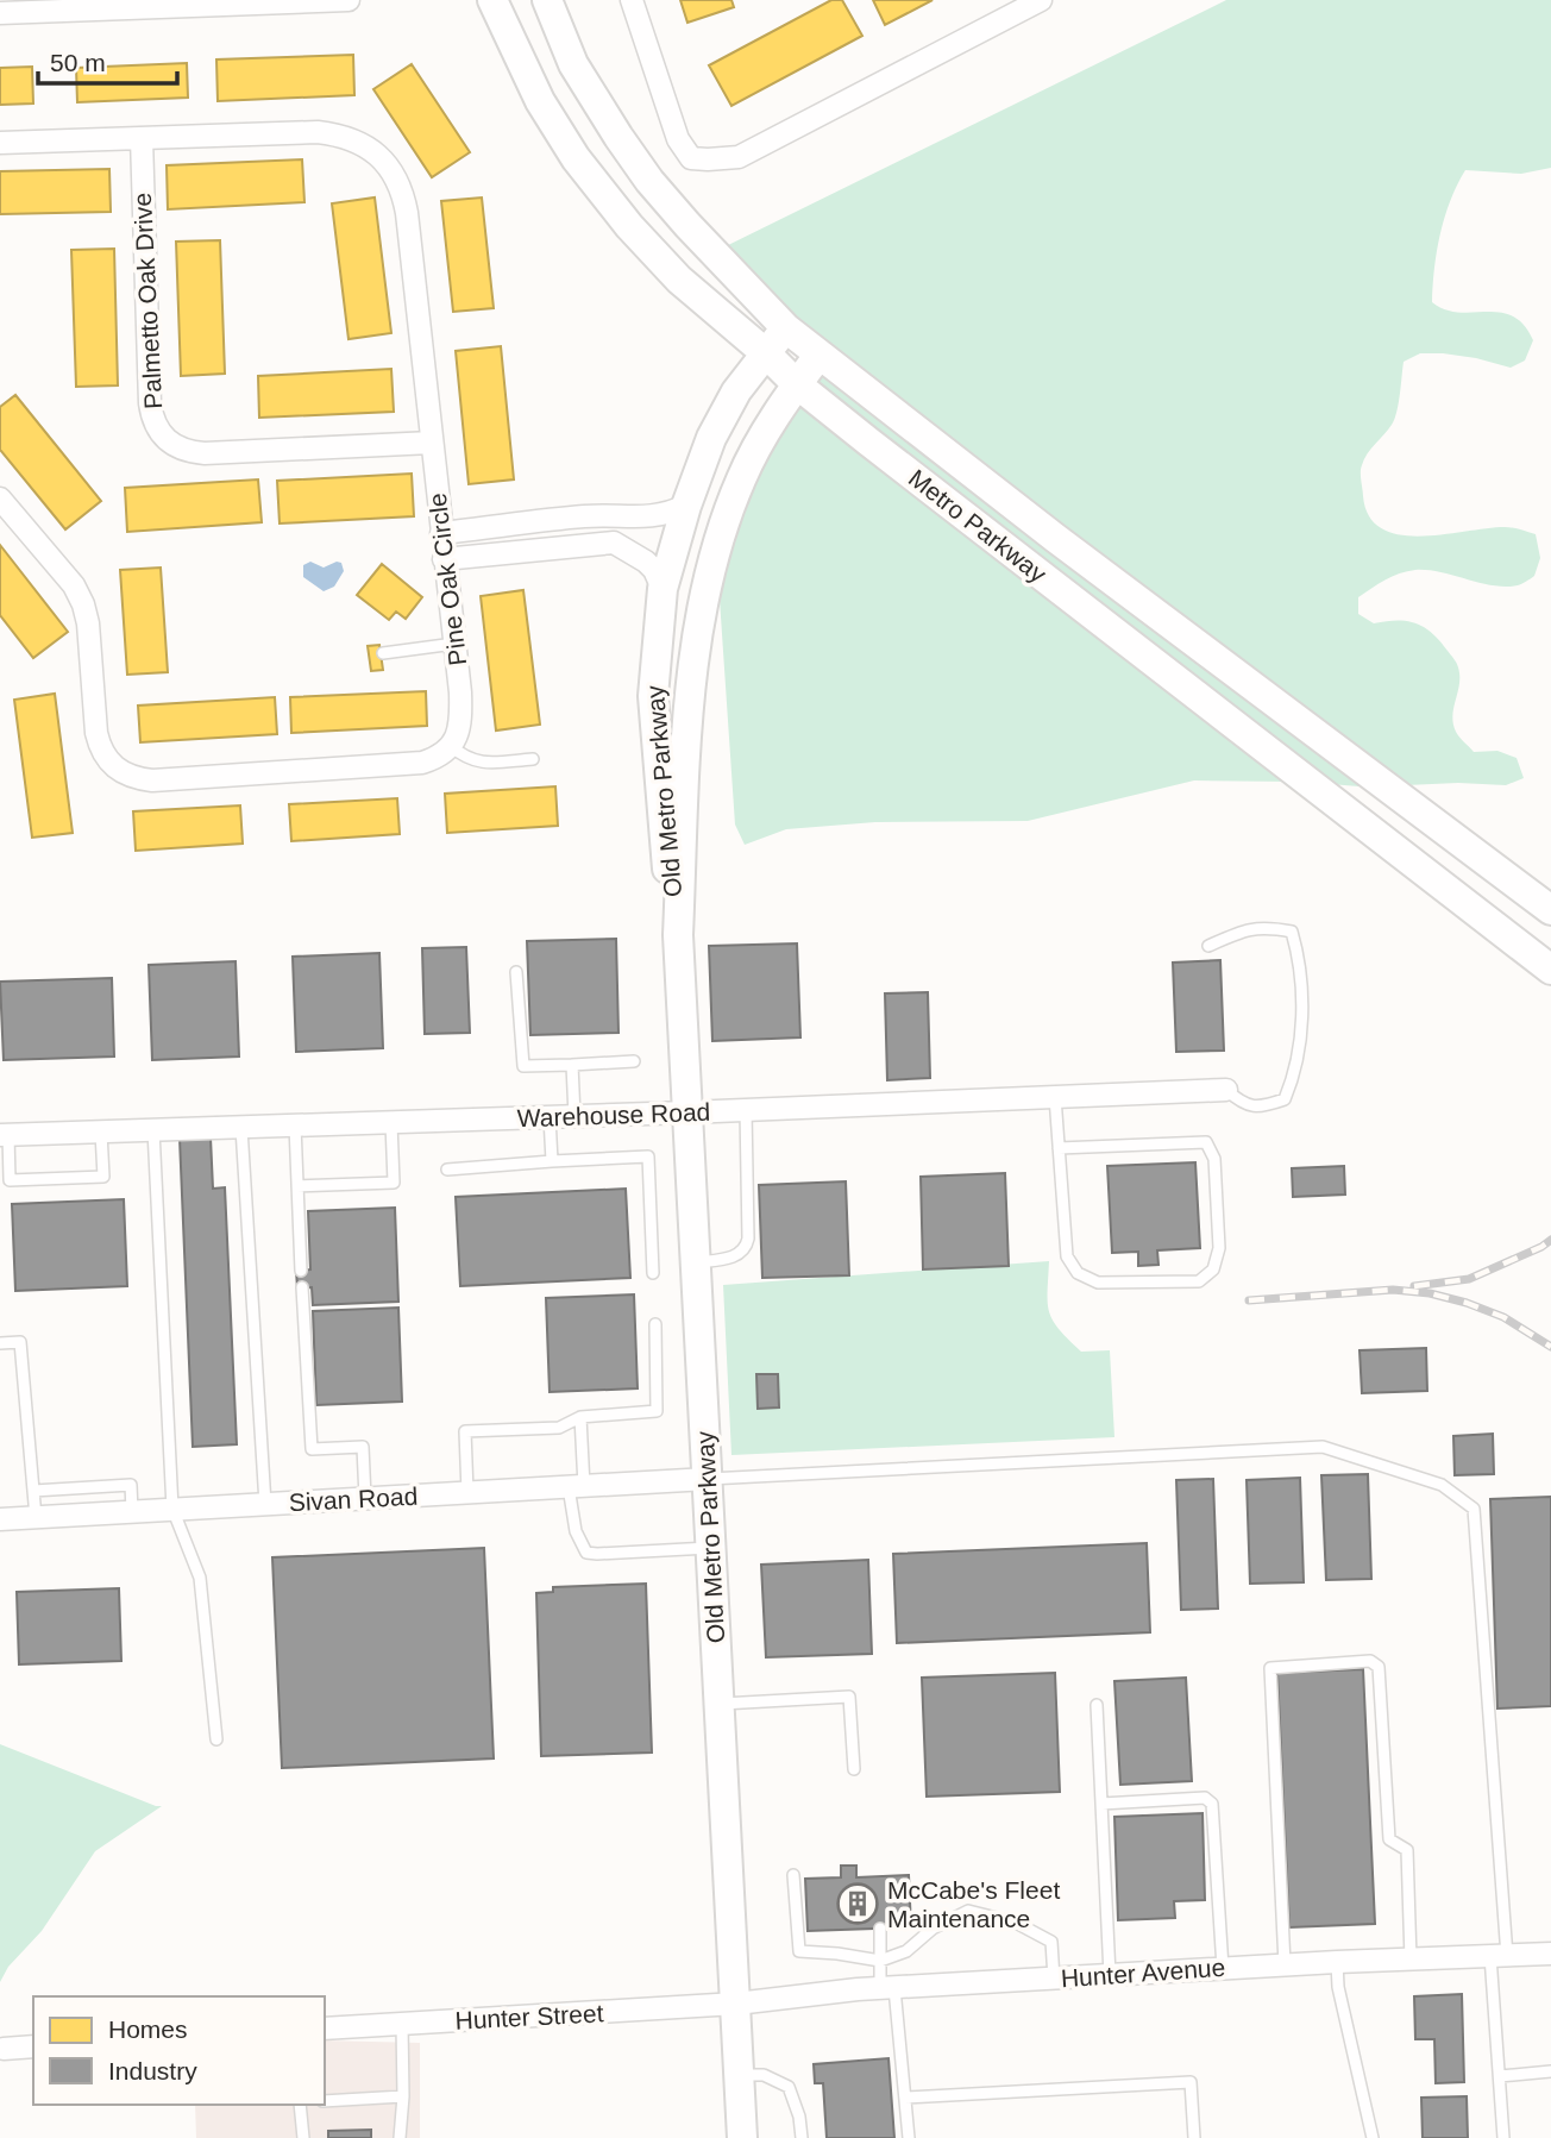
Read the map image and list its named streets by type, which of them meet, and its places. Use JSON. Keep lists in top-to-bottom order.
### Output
{
  "streets": {
    "main road": ["Metro Parkway", "Old Metro Parkway"],
    "street": [
      "Palmetto Oak Drive",
      "Pine Oak Circle",
      "Warehouse Road",
      "Sivan Road",
      "Hunter Avenue",
      "Hunter Street"
    ]
  },
  "crossings": [
    ["Palmetto Oak Drive", "Pine Oak Circle"],
    ["Metro Parkway", "Old Metro Parkway"],
    ["Old Metro Parkway", "Warehouse Road"],
    ["Old Metro Parkway", "Sivan Road"],
    ["Old Metro Parkway", "Hunter Avenue"],
    ["Old Metro Parkway", "Hunter Street"],
    ["Hunter Avenue", "Hunter Street"]
  ],
  "places": {
    "building": ["McCabe's Fleet Maintenance"]
  },
  "legend": ["Homes", "Industry"],
  "scale_bar": "50 m"
}
